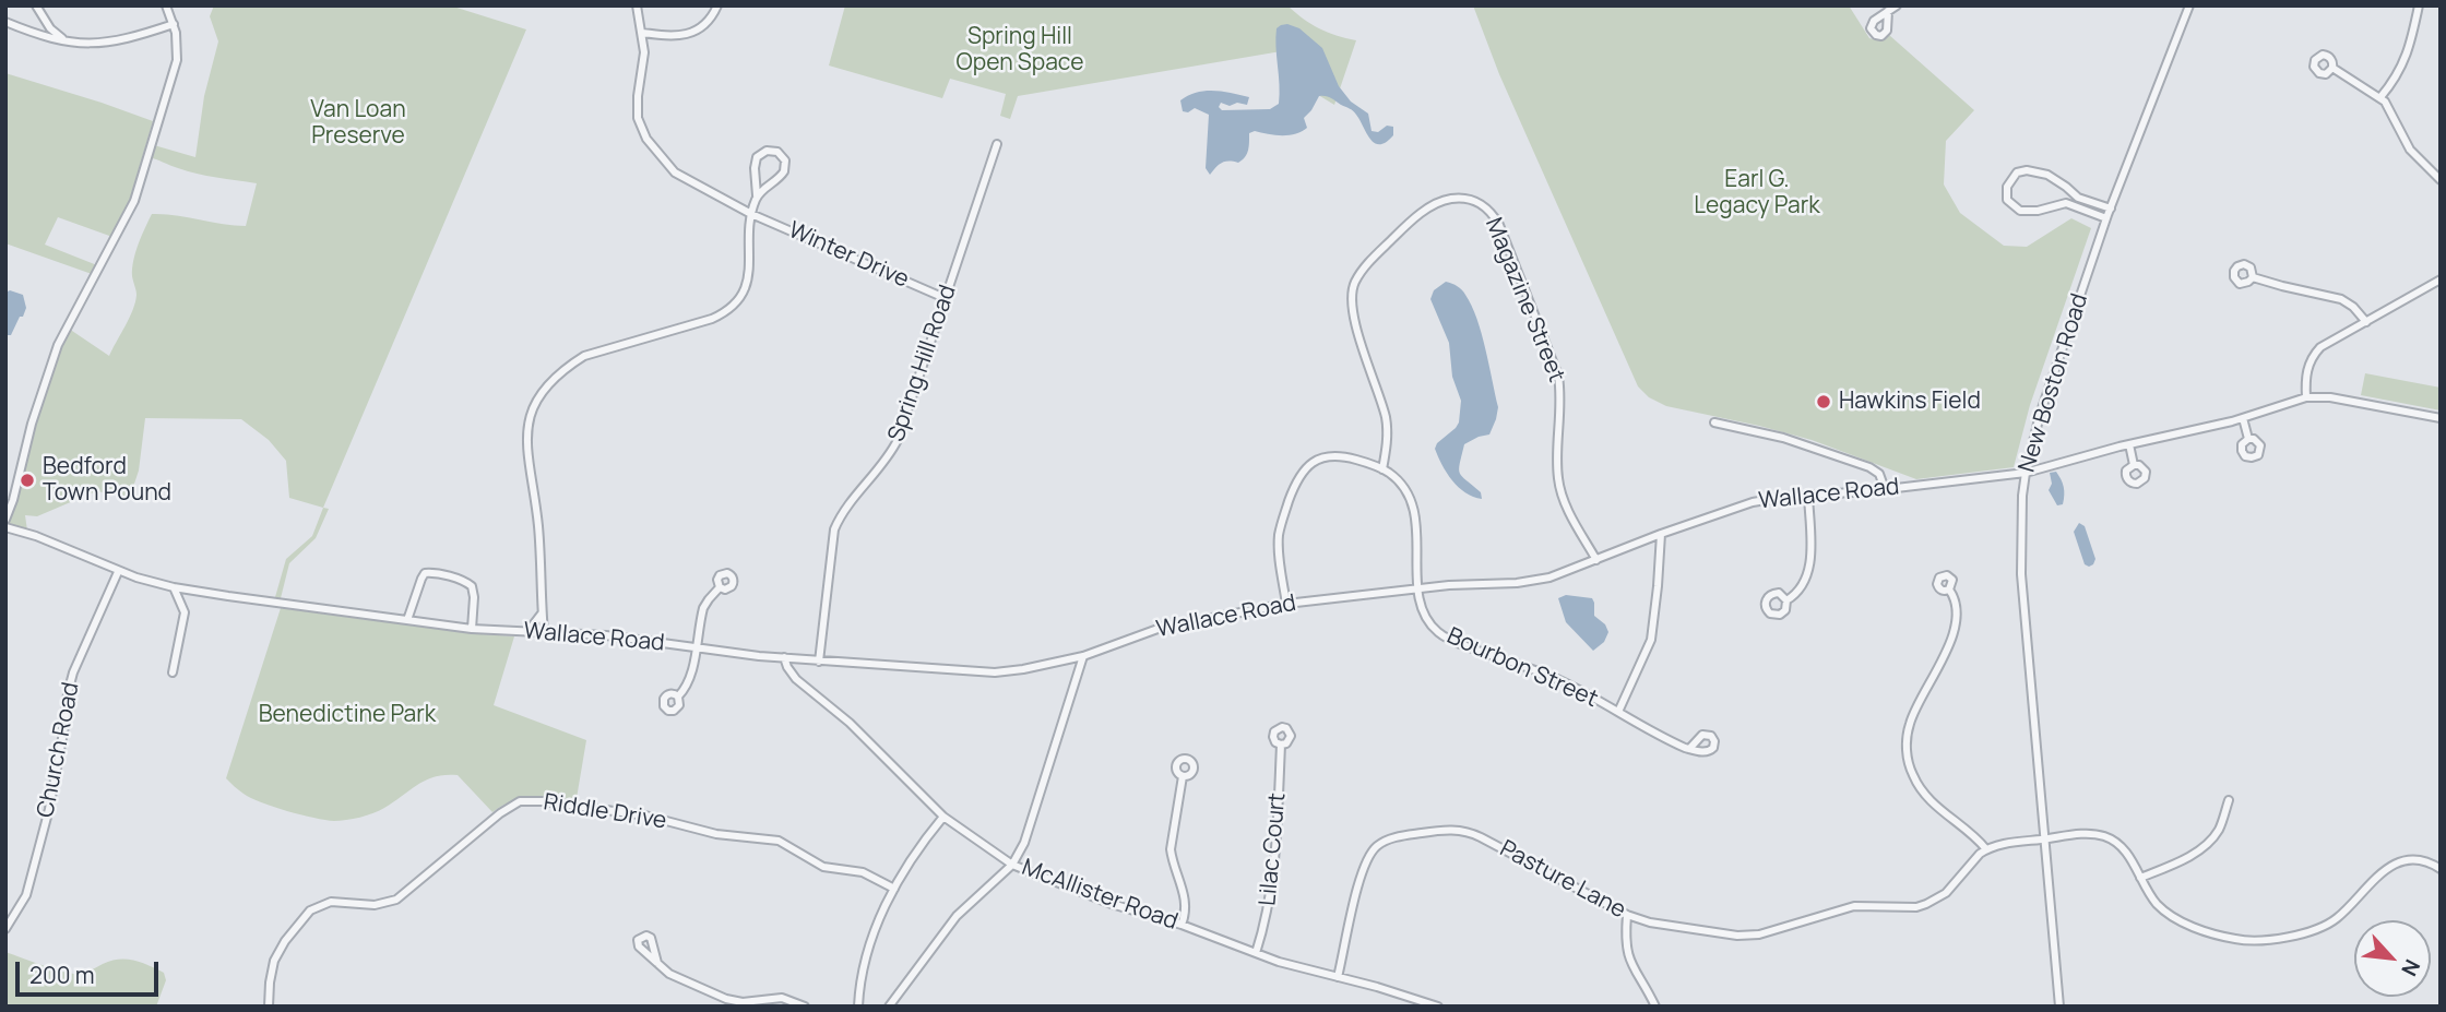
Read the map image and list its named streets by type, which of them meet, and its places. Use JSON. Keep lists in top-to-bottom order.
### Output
{
  "streets": {
    "street": [
      "Winter Drive",
      "Magazine Street",
      "Spring Hill Road",
      "New Boston Road",
      "Wallace Road",
      "Bourbon Street",
      "Church Road",
      "Riddle Drive",
      "Lilac Court",
      "Pasture Lane",
      "McAllister Road"
    ]
  },
  "crossings": [
    ["Winter Drive", "Spring Hill Road"],
    ["Magazine Street", "Wallace Road"],
    ["Magazine Street", "Bourbon Street"],
    ["Spring Hill Road", "Wallace Road"],
    ["New Boston Road", "Wallace Road"],
    ["Wallace Road", "Bourbon Street"],
    ["Wallace Road", "Church Road"],
    ["Wallace Road", "McAllister Road"],
    ["Lilac Court", "McAllister Road"],
    ["Pasture Lane", "McAllister Road"]
  ],
  "parks": [
    "Spring Hill Open Space",
    "Van Loan Preserve",
    "Earl G. Legacy Park",
    "Benedictine Park"
  ],
  "places": ["Hawkins Field", "Bedford Town Pound"],
  "scale_bar": "200 m",
  "north": "bottom right"
}
